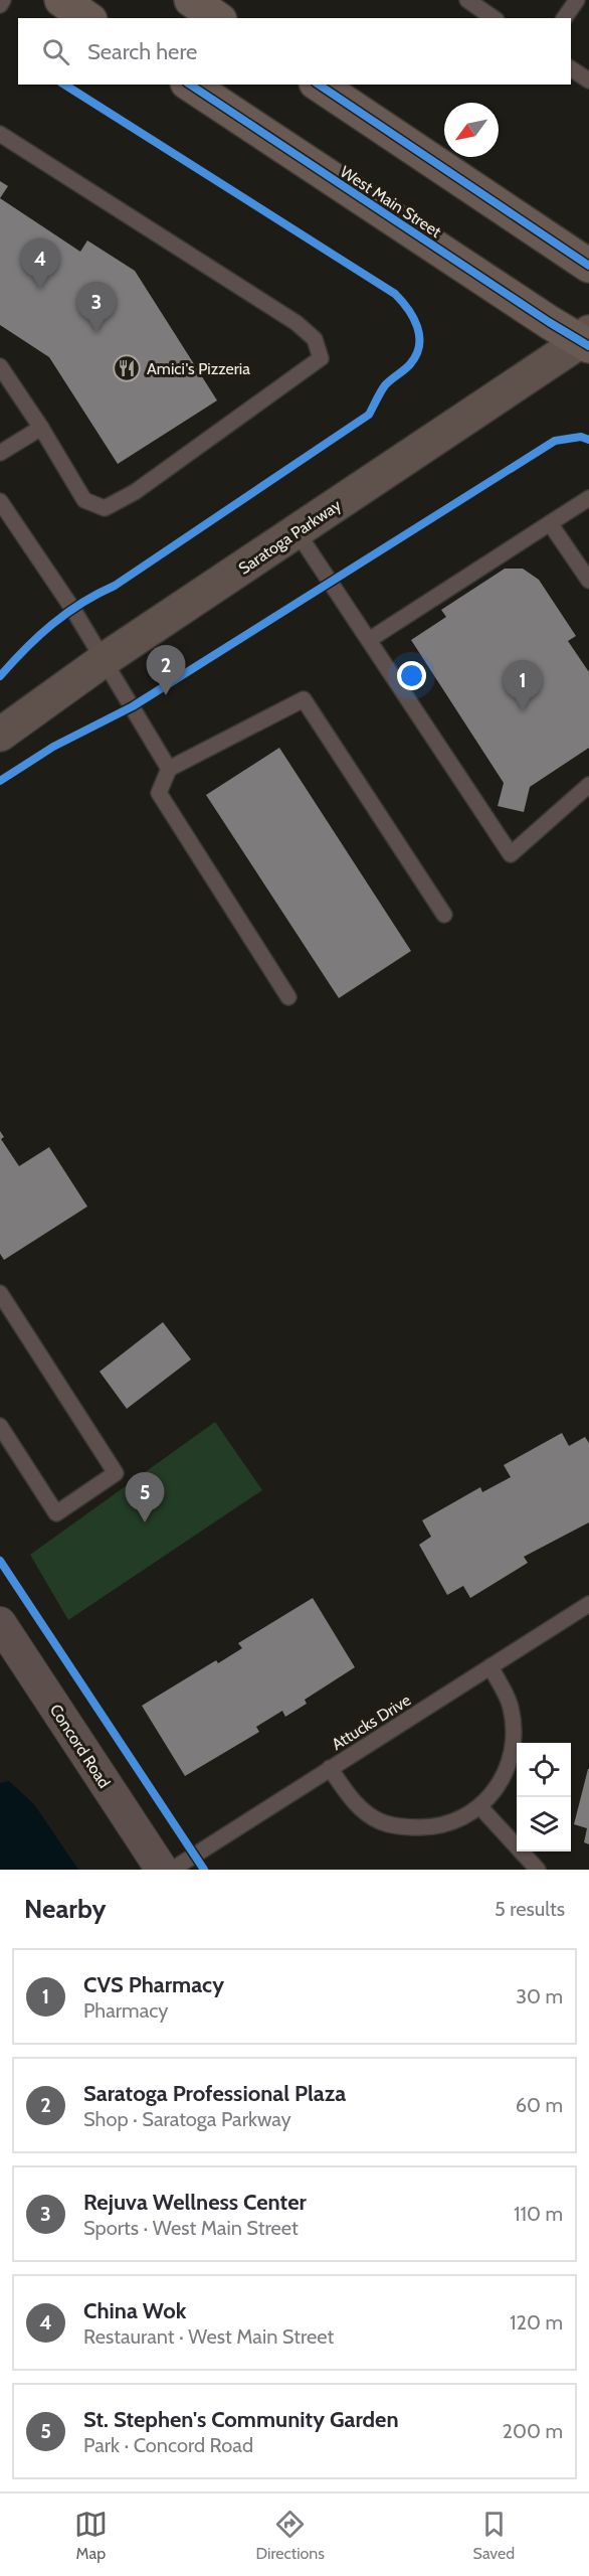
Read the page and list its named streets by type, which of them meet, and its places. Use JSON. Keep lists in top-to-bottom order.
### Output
{
  "streets": {
    "main road": ["West Main Street"],
    "street": ["Saratoga Parkway", "Concord Road"],
    "lane": ["Attucks Drive"]
  },
  "crossings": [
    ["West Main Street", "Saratoga Parkway"]
  ],
  "places": {
    "restaurant": ["Amici's Pizzeria"]
  },
  "north": "bottom left",
  "page": {
    "search": "Search here",
    "pins": [
      "4",
      "3",
      "2",
      "1",
      "5"
    ],
    "heading": ["Nearby", "5 results"],
    "list": [
      {
        "mark": "1",
        "name": "CVS Pharmacy",
        "note": "Pharmacy",
        "value": "30 m"
      },
      {
        "mark": "2",
        "name": "Saratoga Professional Plaza",
        "note": "Shop · Saratoga Parkway",
        "value": "60 m"
      },
      {
        "mark": "3",
        "name": "Rejuva Wellness Center",
        "note": "Sports · West Main Street",
        "value": "110 m"
      },
      {
        "mark": "4",
        "name": "China Wok",
        "note": "Restaurant · West Main Street",
        "value": "120 m"
      },
      {
        "mark": "5",
        "name": "St. Stephen's Community Garden",
        "note": "Park · Concord Road",
        "value": "200 m"
      }
    ],
    "nav": ["Map", "Directions", "Saved"]
  }
}
